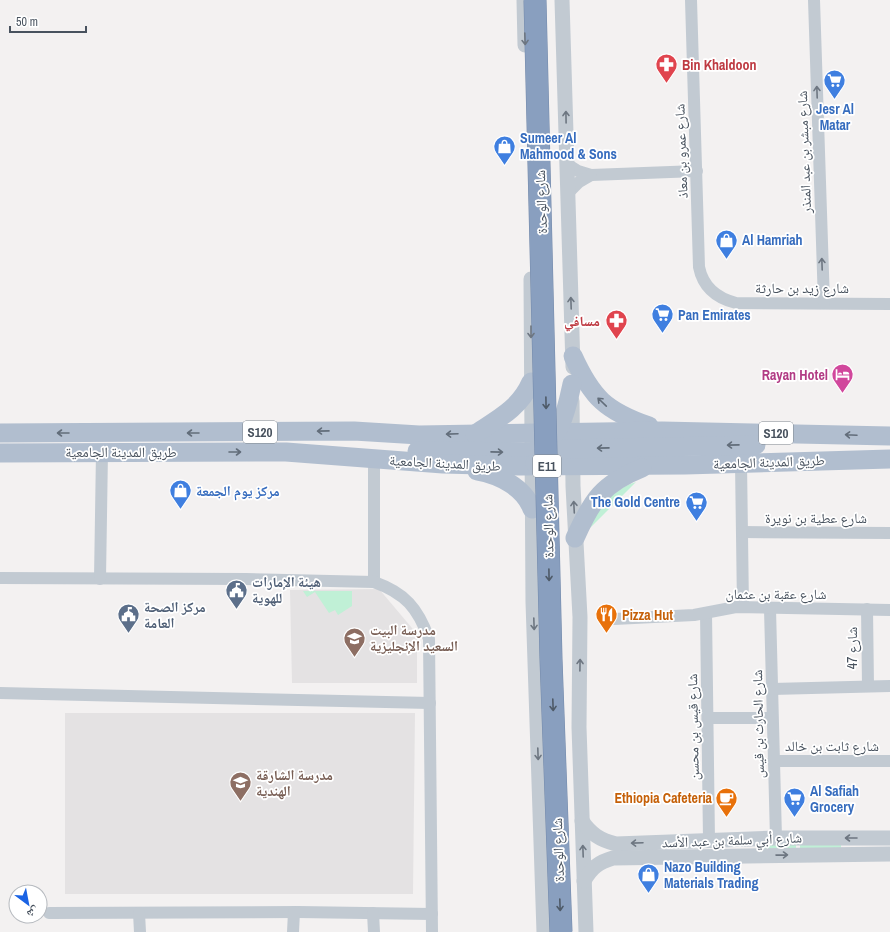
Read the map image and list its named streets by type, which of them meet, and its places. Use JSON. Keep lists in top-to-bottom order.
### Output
{
  "streets": {
    "highway": ["شارع الوحدة", "E11"],
    "main road": ["S120", "طريق المدينة الجامعية"],
    "street": [
      "شارع عمرو بن معاذ",
      "شارع مبشر بن عبد المنذر",
      "شارع زيد بن حارثة",
      "شارع عطية بن نويرة",
      "شارع عقبة بن عثمان",
      "شارع 47",
      "شارع الحارث بن قيس",
      "شارع قيس بن محسن",
      "شارع ثابت بن خالد",
      "شارع أبي سلمة بن عبد الأسد"
    ]
  },
  "crossings": [
    ["شارع عمرو بن معاذ", "شارع زيد بن حارثة"],
    ["شارع مبشر بن عبد المنذر", "شارع زيد بن حارثة"],
    ["شارع عقبة بن عثمان", "شارع 47"],
    ["شارع عقبة بن عثمان", "شارع الحارث بن قيس"],
    ["شارع عقبة بن عثمان", "شارع قيس بن محسن"],
    ["شارع الحارث بن قيس", "شارع ثابت بن خالد"],
    ["شارع الحارث بن قيس", "شارع أبي سلمة بن عبد الأسد"],
    ["شارع قيس بن محسن", "شارع أبي سلمة بن عبد الأسد"]
  ],
  "one_way": ["شارع مبشر بن عبد المنذر"],
  "places": {
    "pharmacy": ["Bin Khaldoon", "مسافي"],
    "supermarket": [
      "Jesr Al Matar",
      "Pan Emirates",
      "The Gold Centre",
      "Al Safiah Grocery"
    ],
    "shop": [
      "Sumeer Al Mahmood & Sons",
      "Al Hamriah",
      "مركز يوم الجمعة",
      "Nazo Building Materials Trading"
    ],
    "hotel": ["Rayan Hotel"],
    "public building": ["هيئة الإمارات للهوية", "مركز الصحة العامة"],
    "restaurant": ["Pizza Hut"],
    "school or university": ["مدرسة البيت السعيد الإنجليزية", "مدرسة الشارقة الهندية"],
    "cafe": ["Ethiopia Cafeteria"]
  },
  "scale_bar": "50 m",
  "north": "bottom right"
}
